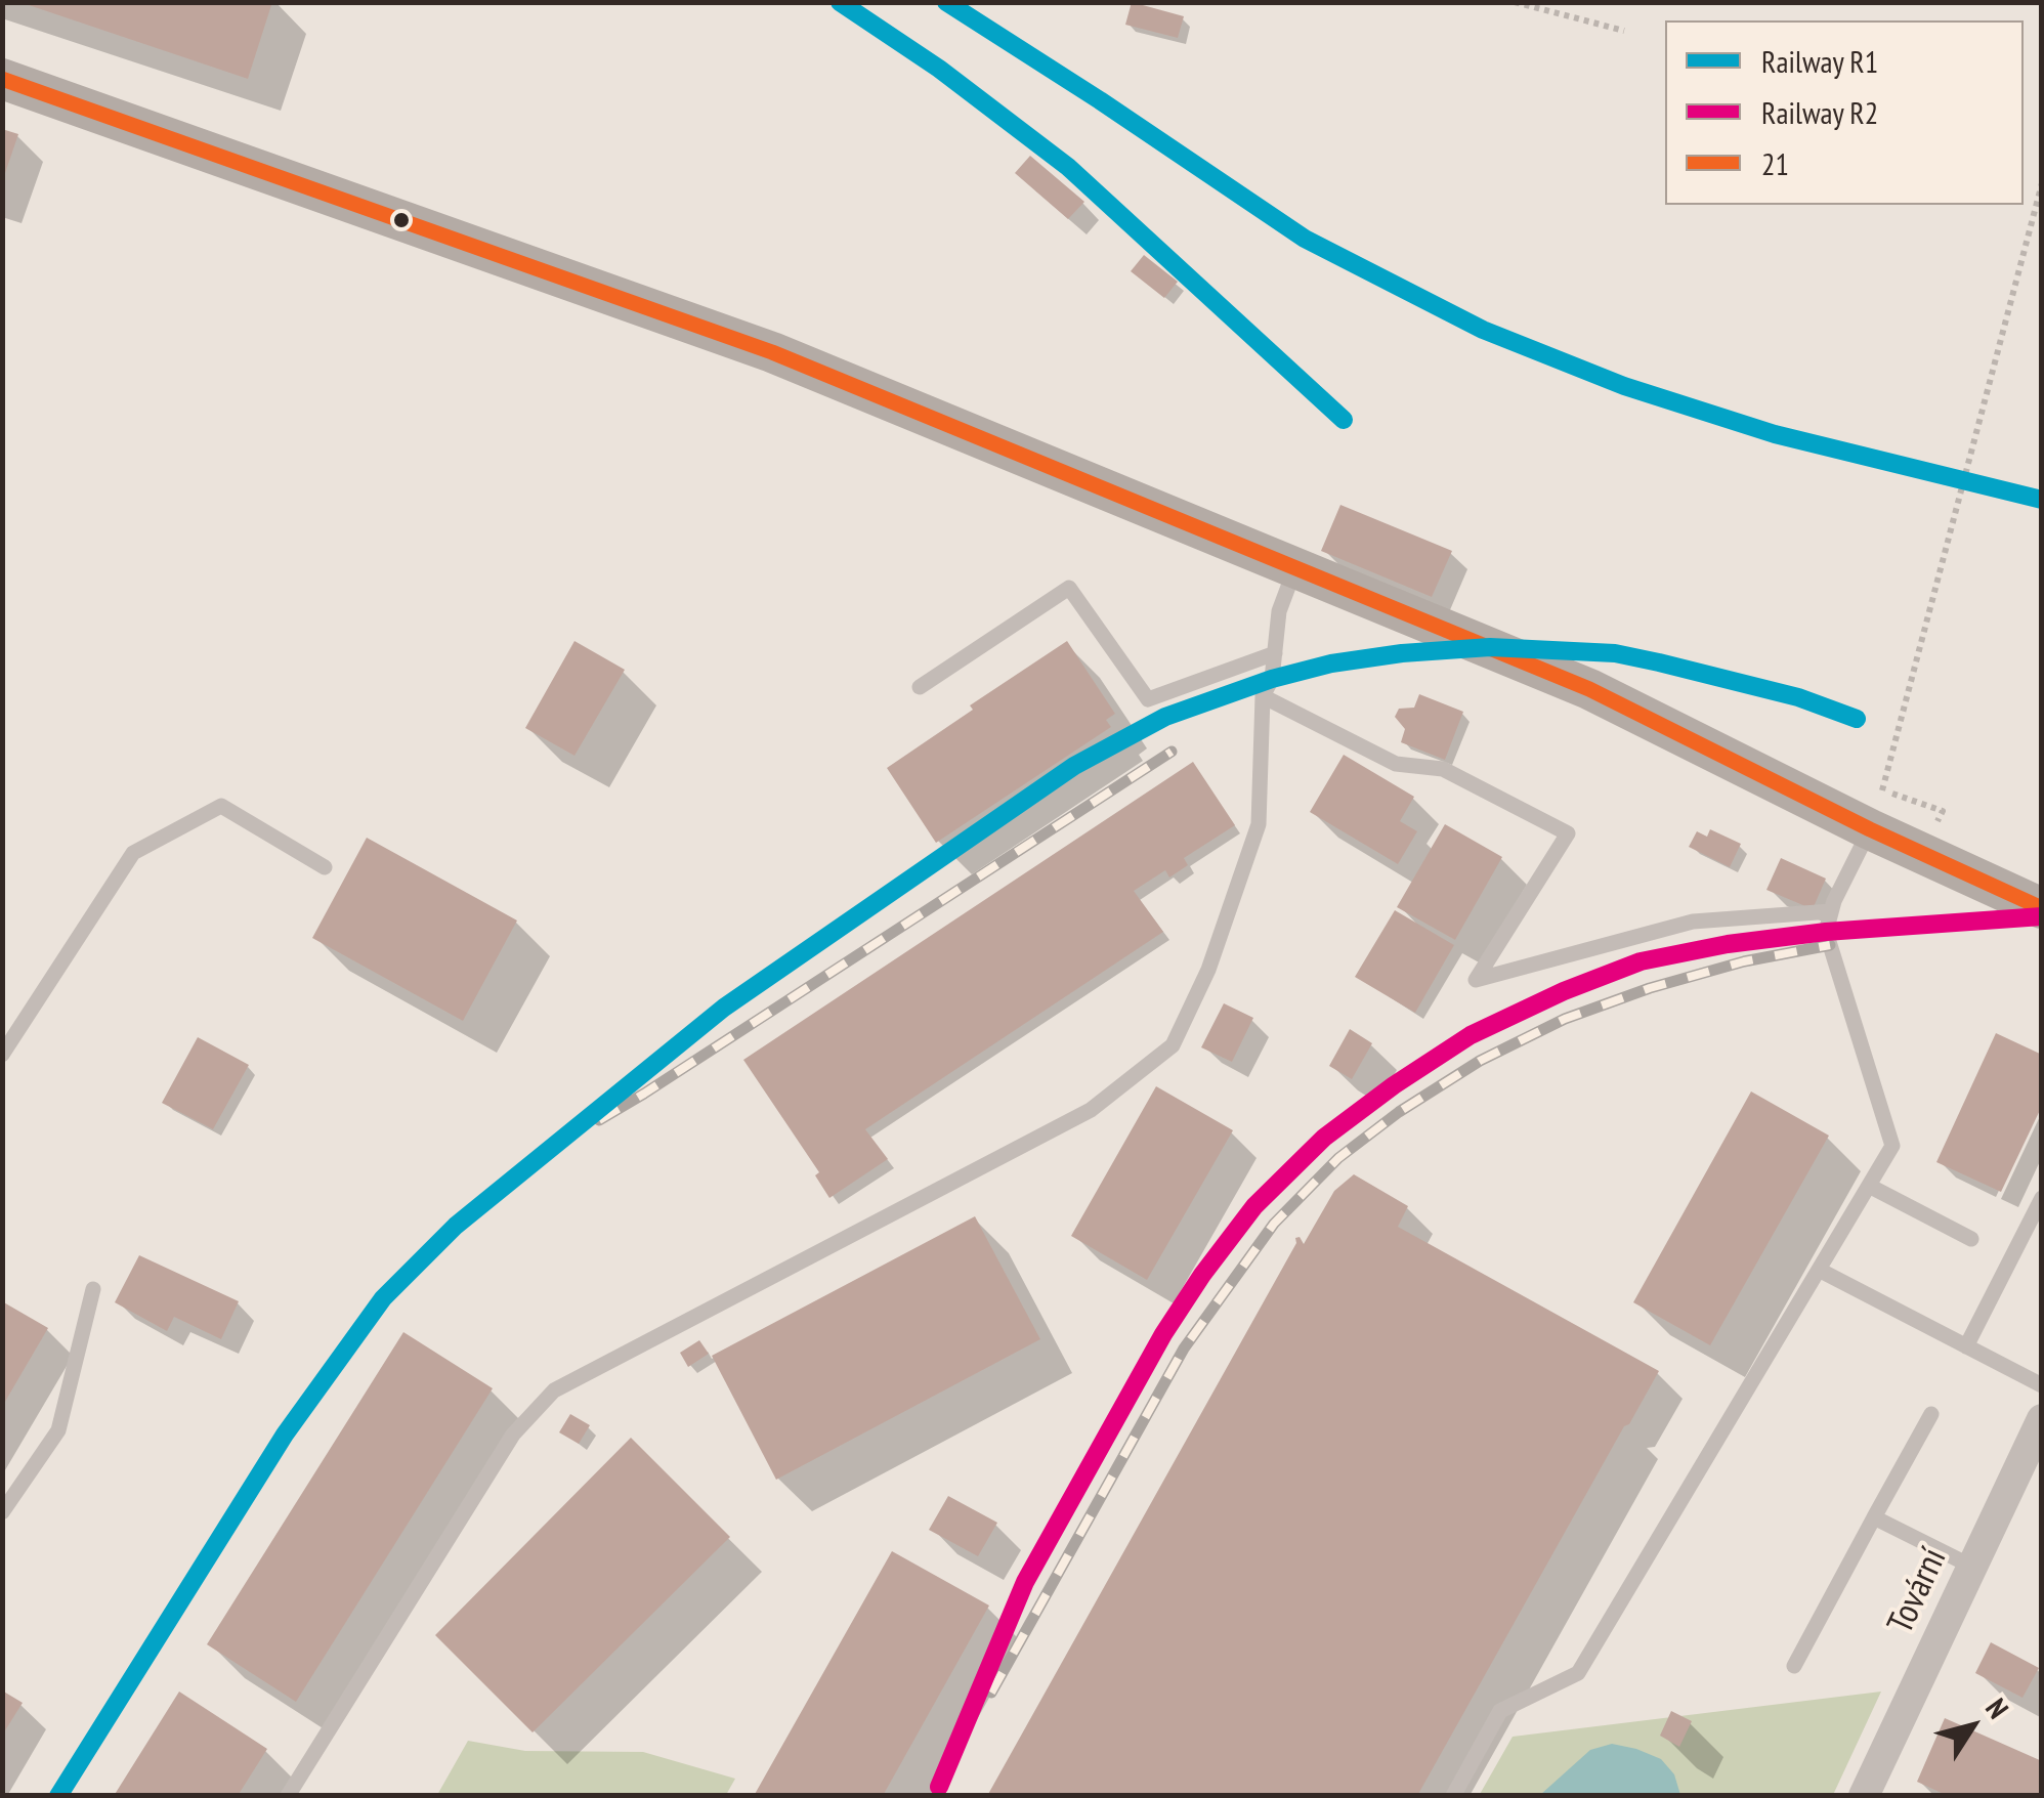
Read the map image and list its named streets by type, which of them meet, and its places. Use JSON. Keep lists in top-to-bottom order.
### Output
{
  "streets": {
    "street": ["Tovární"]
  },
  "lines": ["rail line R1", "transit line 21", "rail line R2"],
  "legend": ["Railway R1", "Railway R2", "21"],
  "north": "top right"
}
